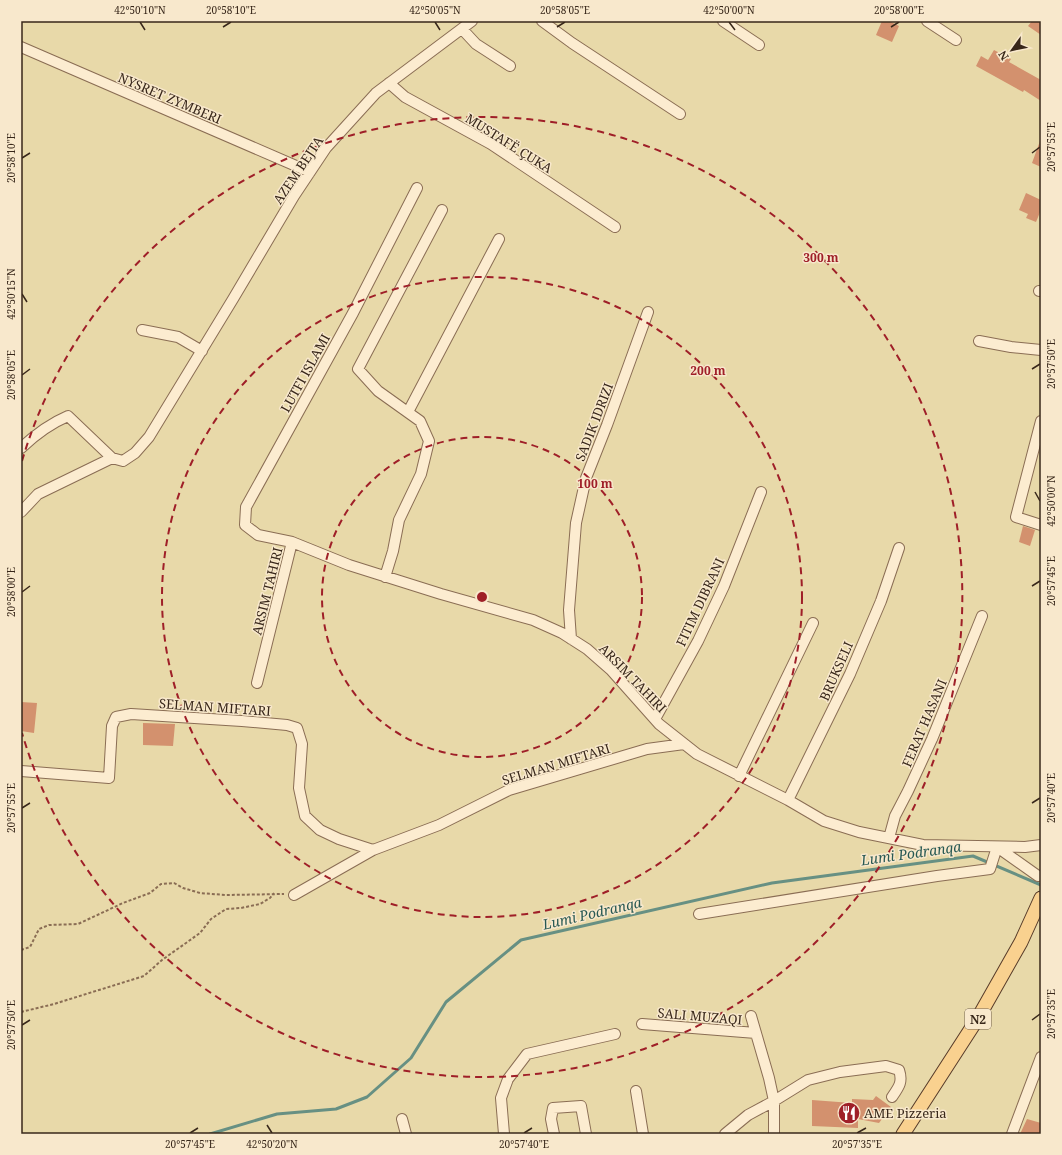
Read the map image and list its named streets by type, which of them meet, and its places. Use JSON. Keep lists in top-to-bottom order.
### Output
{
  "streets": {
    "main road": ["N2"],
    "street": [
      "NYSRET ZYMBERI",
      "MUSTAFË ÇUKA",
      "AZEM BEJTA",
      "LUTFI ISLAMI",
      "SADIK IDRIZI",
      "ARSIM TAHIRI",
      "FITIM DIBRANI",
      "BRUKSELI",
      "SELMAN MIFTARI",
      "FERAT HASANI",
      "SALI MUZAQI"
    ]
  },
  "crossings": [
    ["NYSRET ZYMBERI", "AZEM BEJTA"],
    ["MUSTAFË ÇUKA", "AZEM BEJTA"],
    ["LUTFI ISLAMI", "ARSIM TAHIRI"],
    ["SADIK IDRIZI", "ARSIM TAHIRI"],
    ["ARSIM TAHIRI", "FITIM DIBRANI"],
    ["ARSIM TAHIRI", "BRUKSELI"],
    ["ARSIM TAHIRI", "SELMAN MIFTARI"],
    ["ARSIM TAHIRI", "FERAT HASANI"]
  ],
  "water": ["Lumi Podranqa"],
  "places": {
    "restaurant": ["AME Pizzeria"]
  },
  "north": "bottom left",
  "coordinates": [
    "42°50'10\"N",
    "20°58'10\"E",
    "42°50'05\"N",
    "20°58'05\"E",
    "42°50'00\"N",
    "20°58'00\"E",
    "20°57'55\"E",
    "42°50'15\"N",
    "20°57'50\"E",
    "20°57'45\"E",
    "20°57'40\"E",
    "20°57'35\"E",
    "42°50'20\"N"
  ],
  "rings": ["300 m", "200 m", "100 m"]
}
